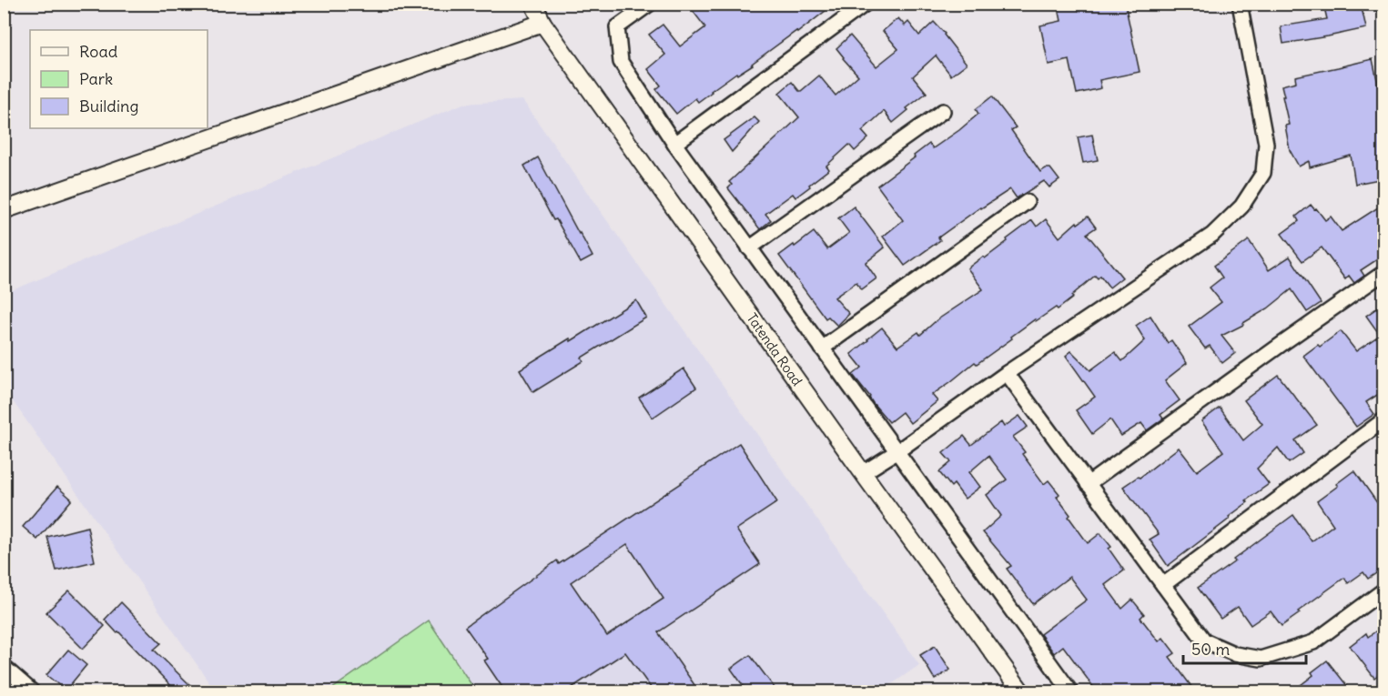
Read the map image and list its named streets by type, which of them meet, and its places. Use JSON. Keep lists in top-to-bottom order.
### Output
{
  "streets": {
    "street": ["Tatenda Road"]
  },
  "legend": ["Road", "Park", "Building"],
  "scale_bar": "50 m"
}
